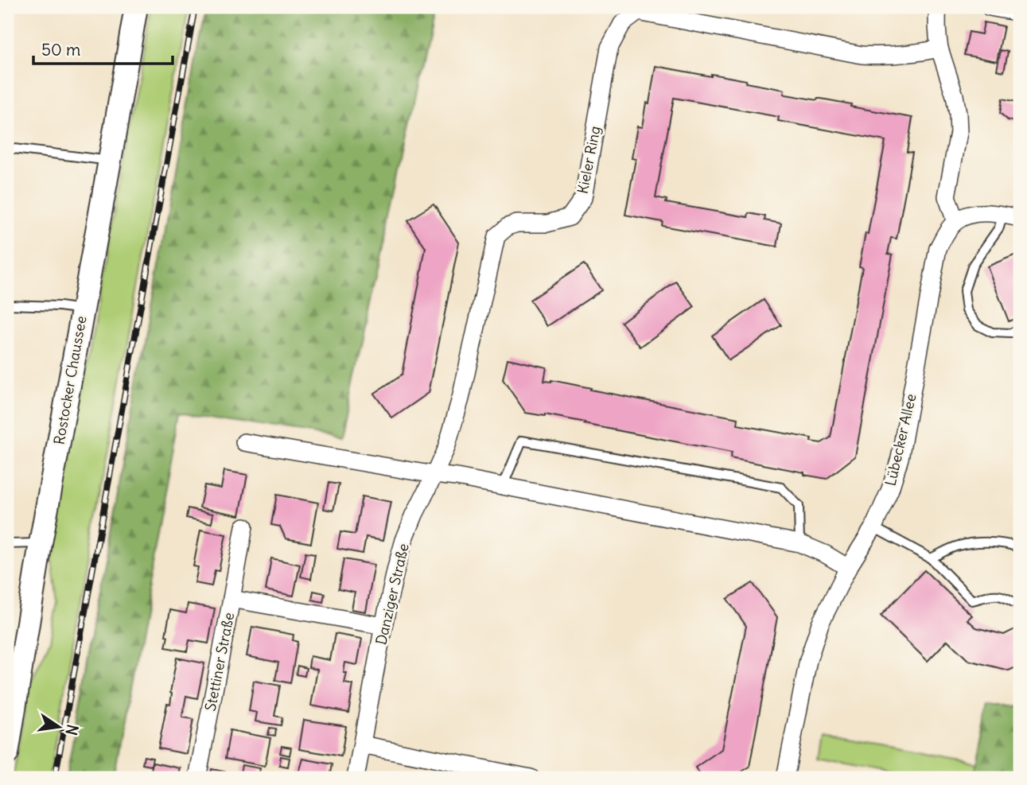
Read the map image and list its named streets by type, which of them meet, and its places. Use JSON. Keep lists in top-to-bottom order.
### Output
{
  "streets": {
    "main road": ["Rostocker Chaussee"],
    "street": [
      "Kieler Ring",
      "Lübecker Allee",
      "Danziger Straße",
      "Stettiner Straße"
    ]
  },
  "crossings": [
    ["Kieler Ring", "Danziger Straße"],
    ["Danziger Straße", "Stettiner Straße"]
  ],
  "scale_bar": "50 m",
  "north": "right"
}
